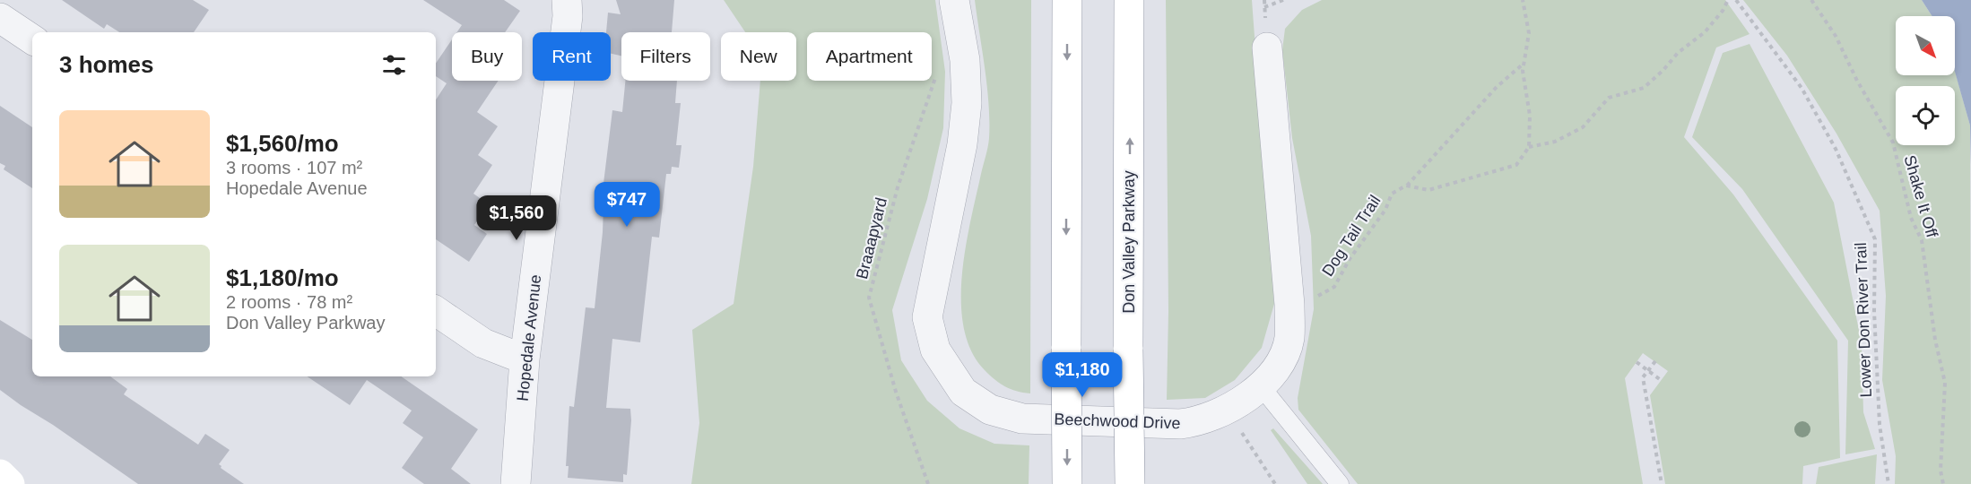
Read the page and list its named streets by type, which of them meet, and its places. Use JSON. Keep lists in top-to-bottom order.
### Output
{
  "streets": {
    "main road": ["Don Valley Parkway"],
    "street": ["Hopedale Avenue", "Beechwood Drive"],
    "path": [
      "Shake It Off",
      "Dog Tail Trail",
      "Braaapyard",
      "Lower Don River Trail"
    ]
  },
  "crossings": [
    ["Dog Tail Trail", "Beechwood Drive"]
  ],
  "north": "bottom right",
  "page": {
    "chip": [
      "Buy",
      "Rent",
      "Filters",
      "New",
      "Apartment"
    ],
    "heading": "3 homes",
    "list": [
      {
        "name": "$1,560/mo",
        "note": "3 rooms · 107 m² · Hopedale Avenue"
      },
      {
        "name": "$1,180/mo",
        "note": "2 rooms · 78 m² · Don Valley Parkway"
      }
    ],
    "price": ["$747", "$1,560", "$1,180"]
  }
}
